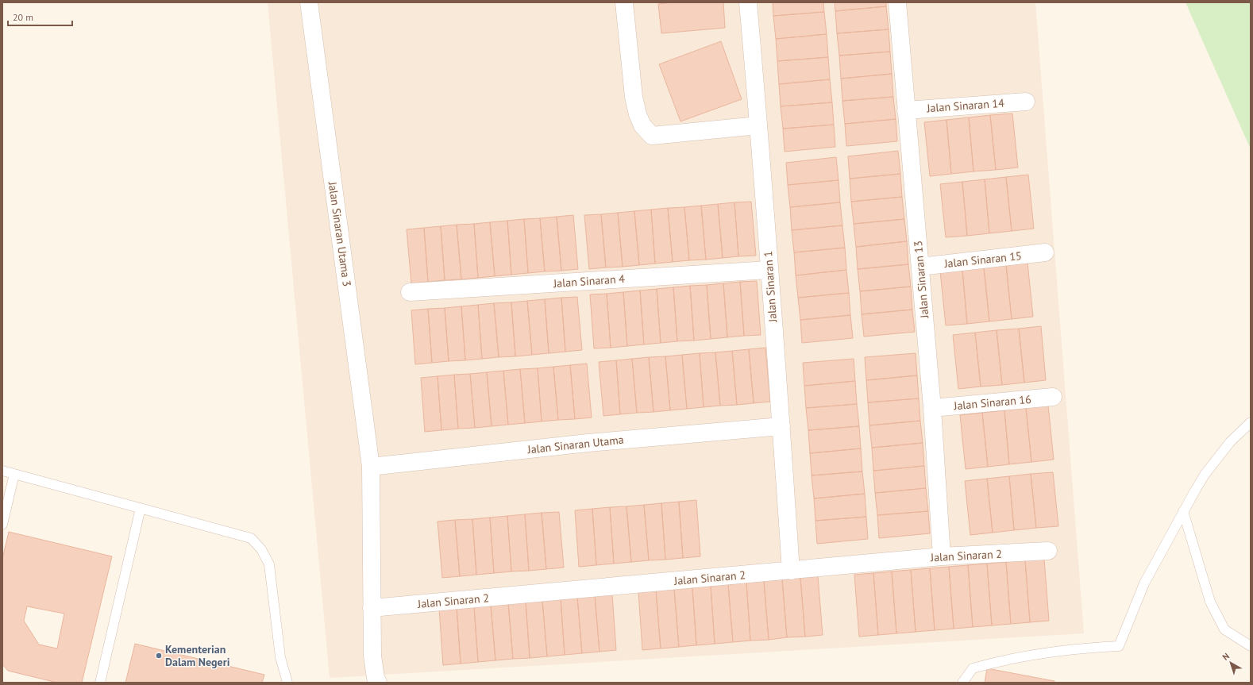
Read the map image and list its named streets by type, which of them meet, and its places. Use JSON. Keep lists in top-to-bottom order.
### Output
{
  "streets": {
    "street": [
      "Jalan Sinaran 14",
      "Jalan Sinaran Utama 3",
      "Jalan Sinaran 15",
      "Jalan Sinaran 13",
      "Jalan Sinaran 4",
      "Jalan Sinaran 1",
      "Jalan Sinaran 16",
      "Jalan Sinaran Utama",
      "Jalan Sinaran 2"
    ]
  },
  "crossings": [
    ["Jalan Sinaran 14", "Jalan Sinaran 13"],
    ["Jalan Sinaran Utama 3", "Jalan Sinaran Utama"],
    ["Jalan Sinaran Utama 3", "Jalan Sinaran 2"],
    ["Jalan Sinaran 15", "Jalan Sinaran 13"],
    ["Jalan Sinaran 13", "Jalan Sinaran 16"],
    ["Jalan Sinaran 13", "Jalan Sinaran 2"],
    ["Jalan Sinaran 4", "Jalan Sinaran 1"],
    ["Jalan Sinaran 1", "Jalan Sinaran Utama"],
    ["Jalan Sinaran 1", "Jalan Sinaran 2"]
  ],
  "places": ["Kementerian Dalam Negeri"],
  "scale_bar": "20 m",
  "north": "top left"
}
